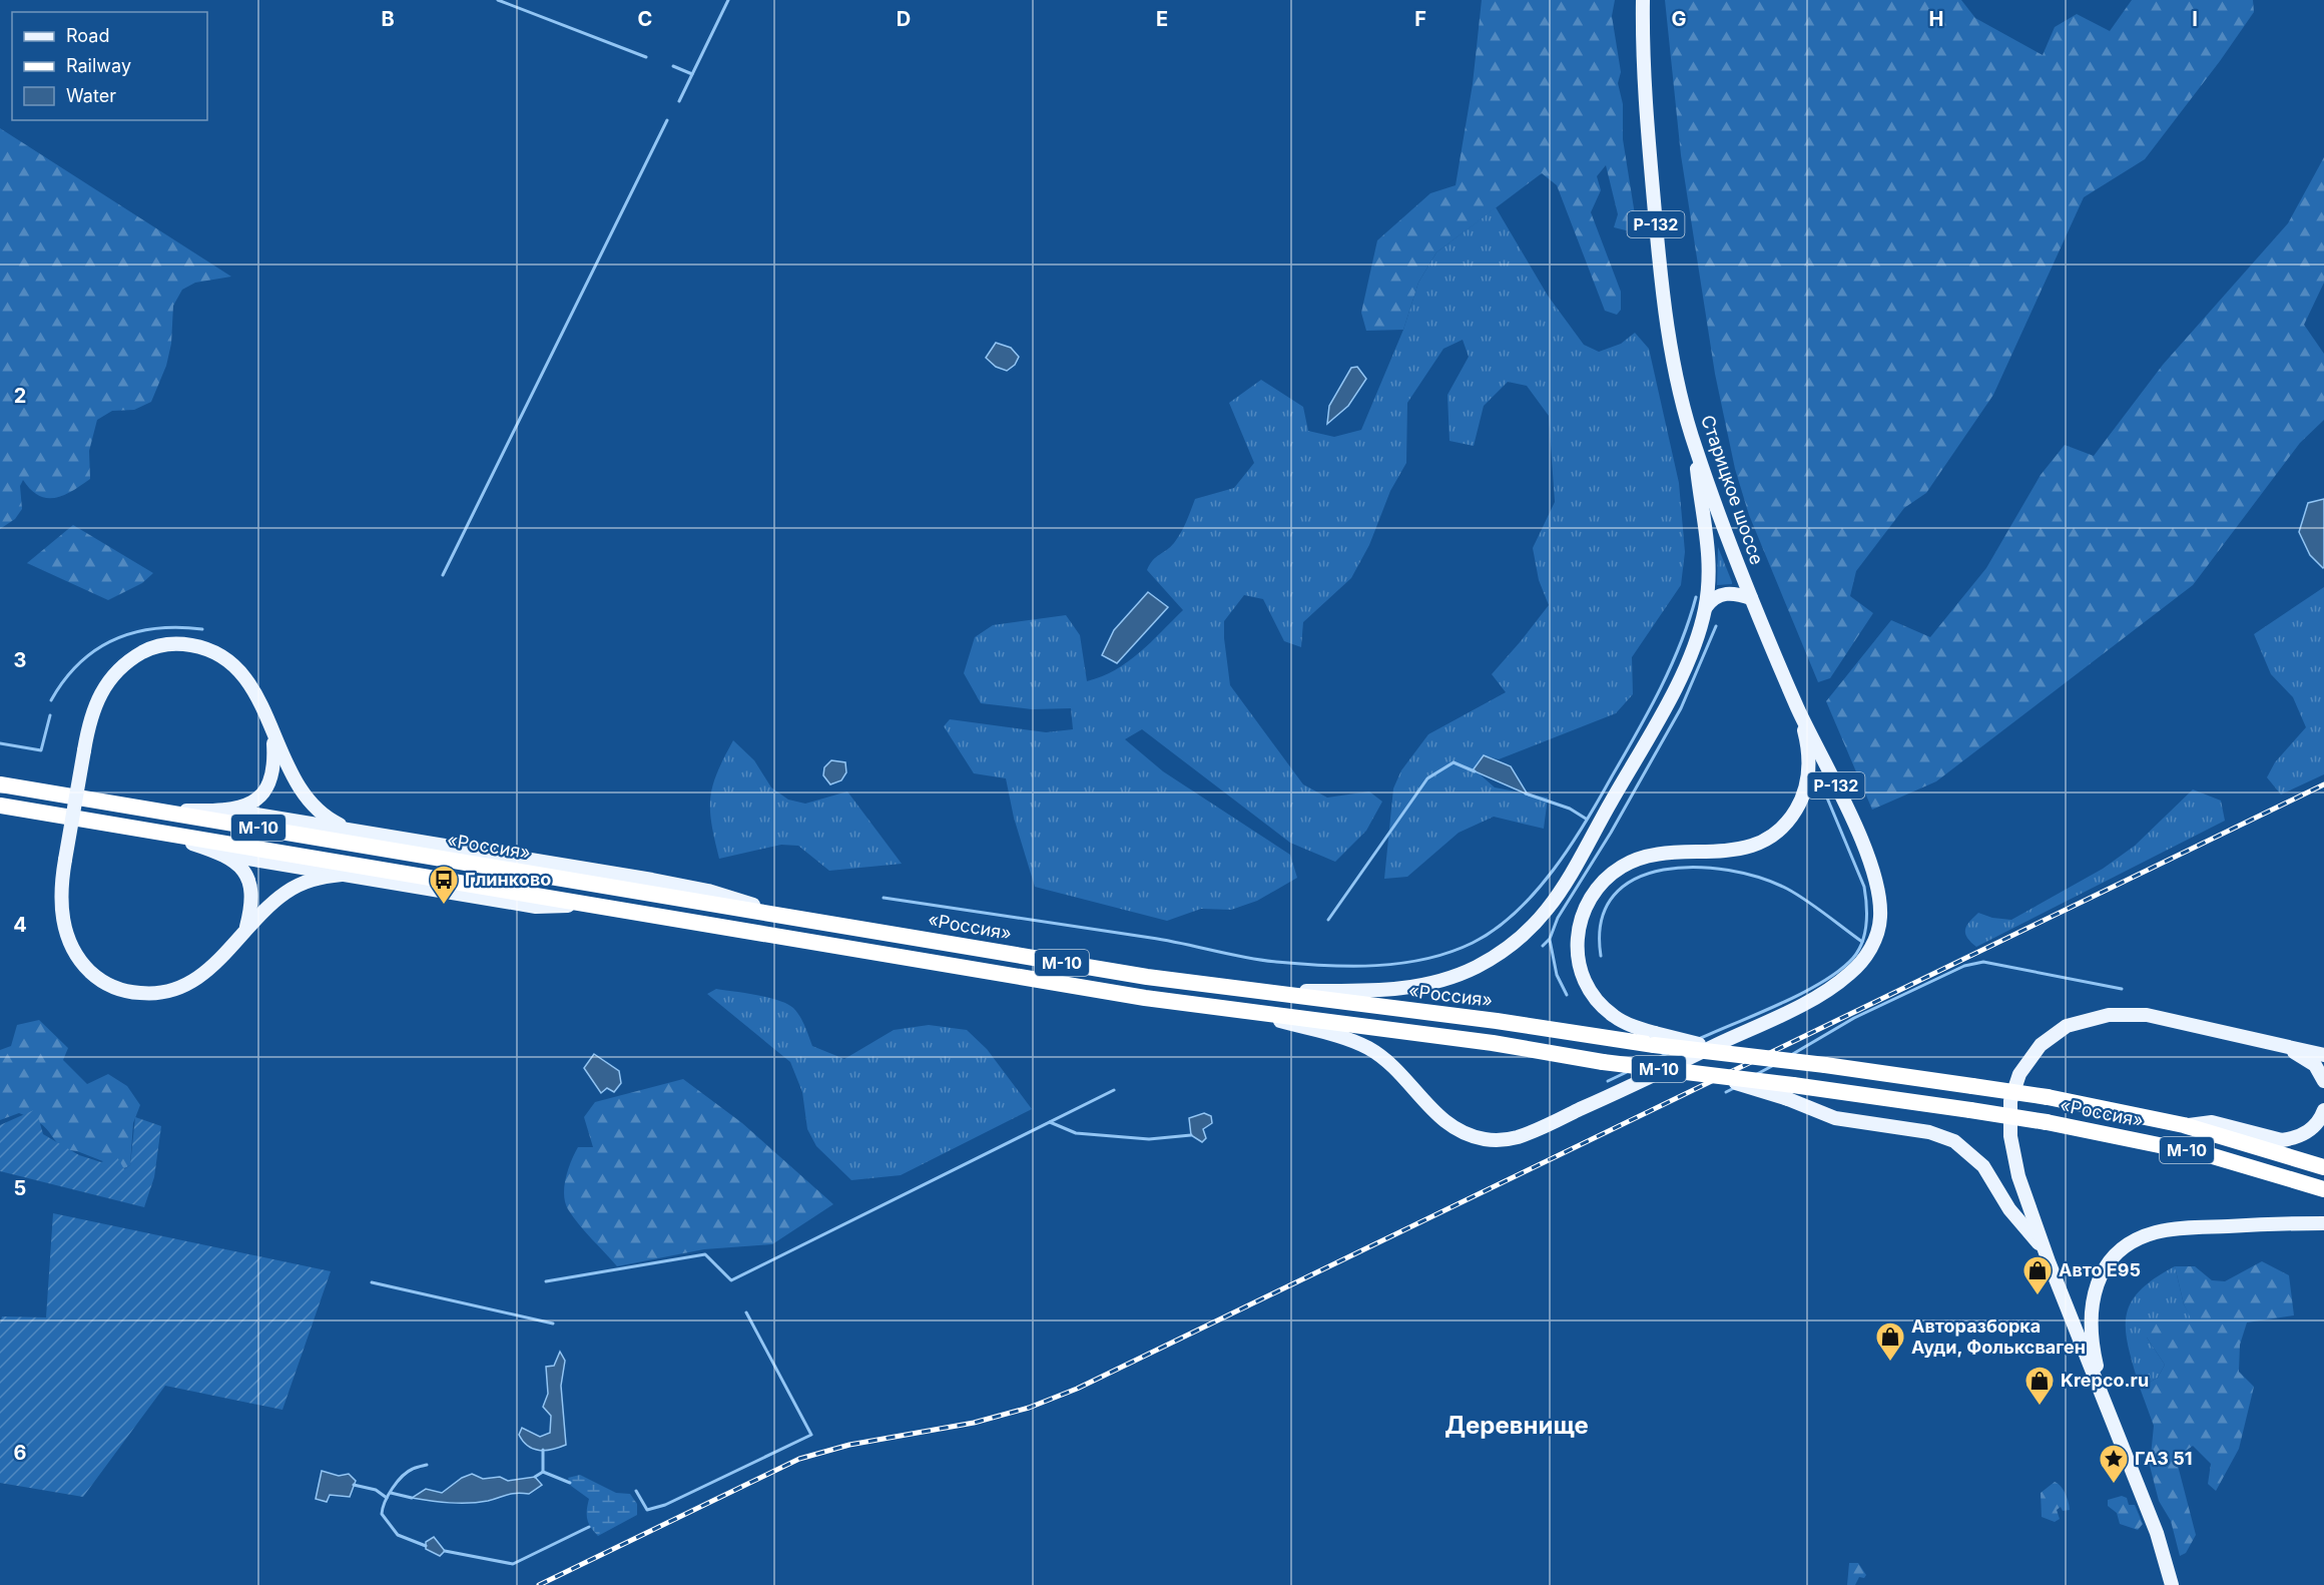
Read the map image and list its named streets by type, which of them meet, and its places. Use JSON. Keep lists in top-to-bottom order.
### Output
{
  "streets": {
    "highway": ["М-10", "«Россия»"],
    "main road": ["Р-132", "Старицкое шоссе"]
  },
  "crossings": [
    ["Старицкое шоссе", "М-10"],
    ["М-10", "«Россия»"]
  ],
  "districts": ["Деревнище"],
  "places": {
    "bus stop": ["Глинково"],
    "shop": ["Авто E95", "Авторазборка Ауди, Фольксваген", "Krepco.ru"],
    "place": ["ГАЗ 51"]
  },
  "legend": ["Road", "Railway", "Water"],
  "grid": {
    "columns": [
      "B",
      "C",
      "D",
      "E",
      "F",
      "G",
      "H",
      "I"
    ],
    "rows": [
      "2",
      "3",
      "4",
      "5",
      "6"
    ]
  }
}
